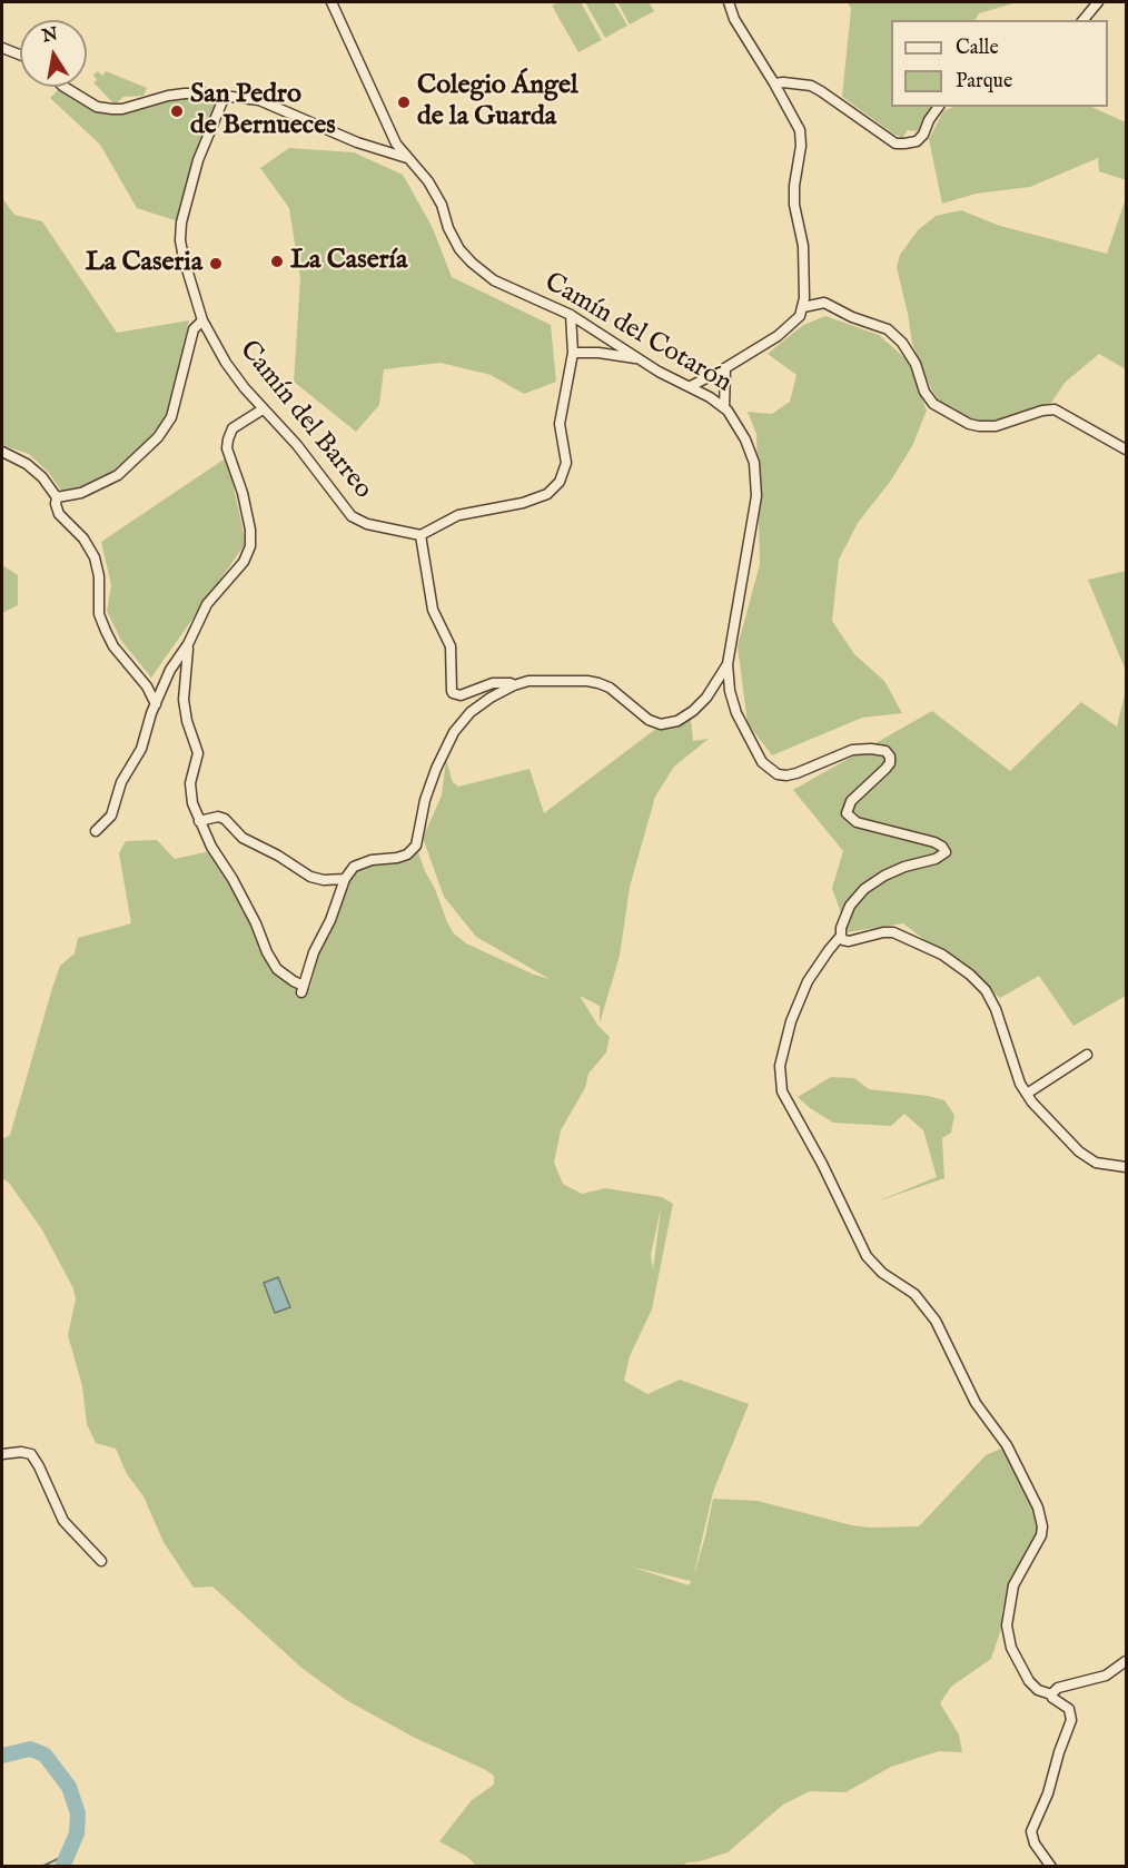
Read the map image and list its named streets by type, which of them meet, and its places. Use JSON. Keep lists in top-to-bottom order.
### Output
{
  "streets": {
    "street": ["Camín del Cotarón", "Camín del Barreo"]
  },
  "places": [
    "Colegio Ángel de la Guarda",
    "San Pedro de Bernueces",
    "La Casería",
    "La Caseria"
  ],
  "legend": ["Calle", "Parque"],
  "north": "top"
}
